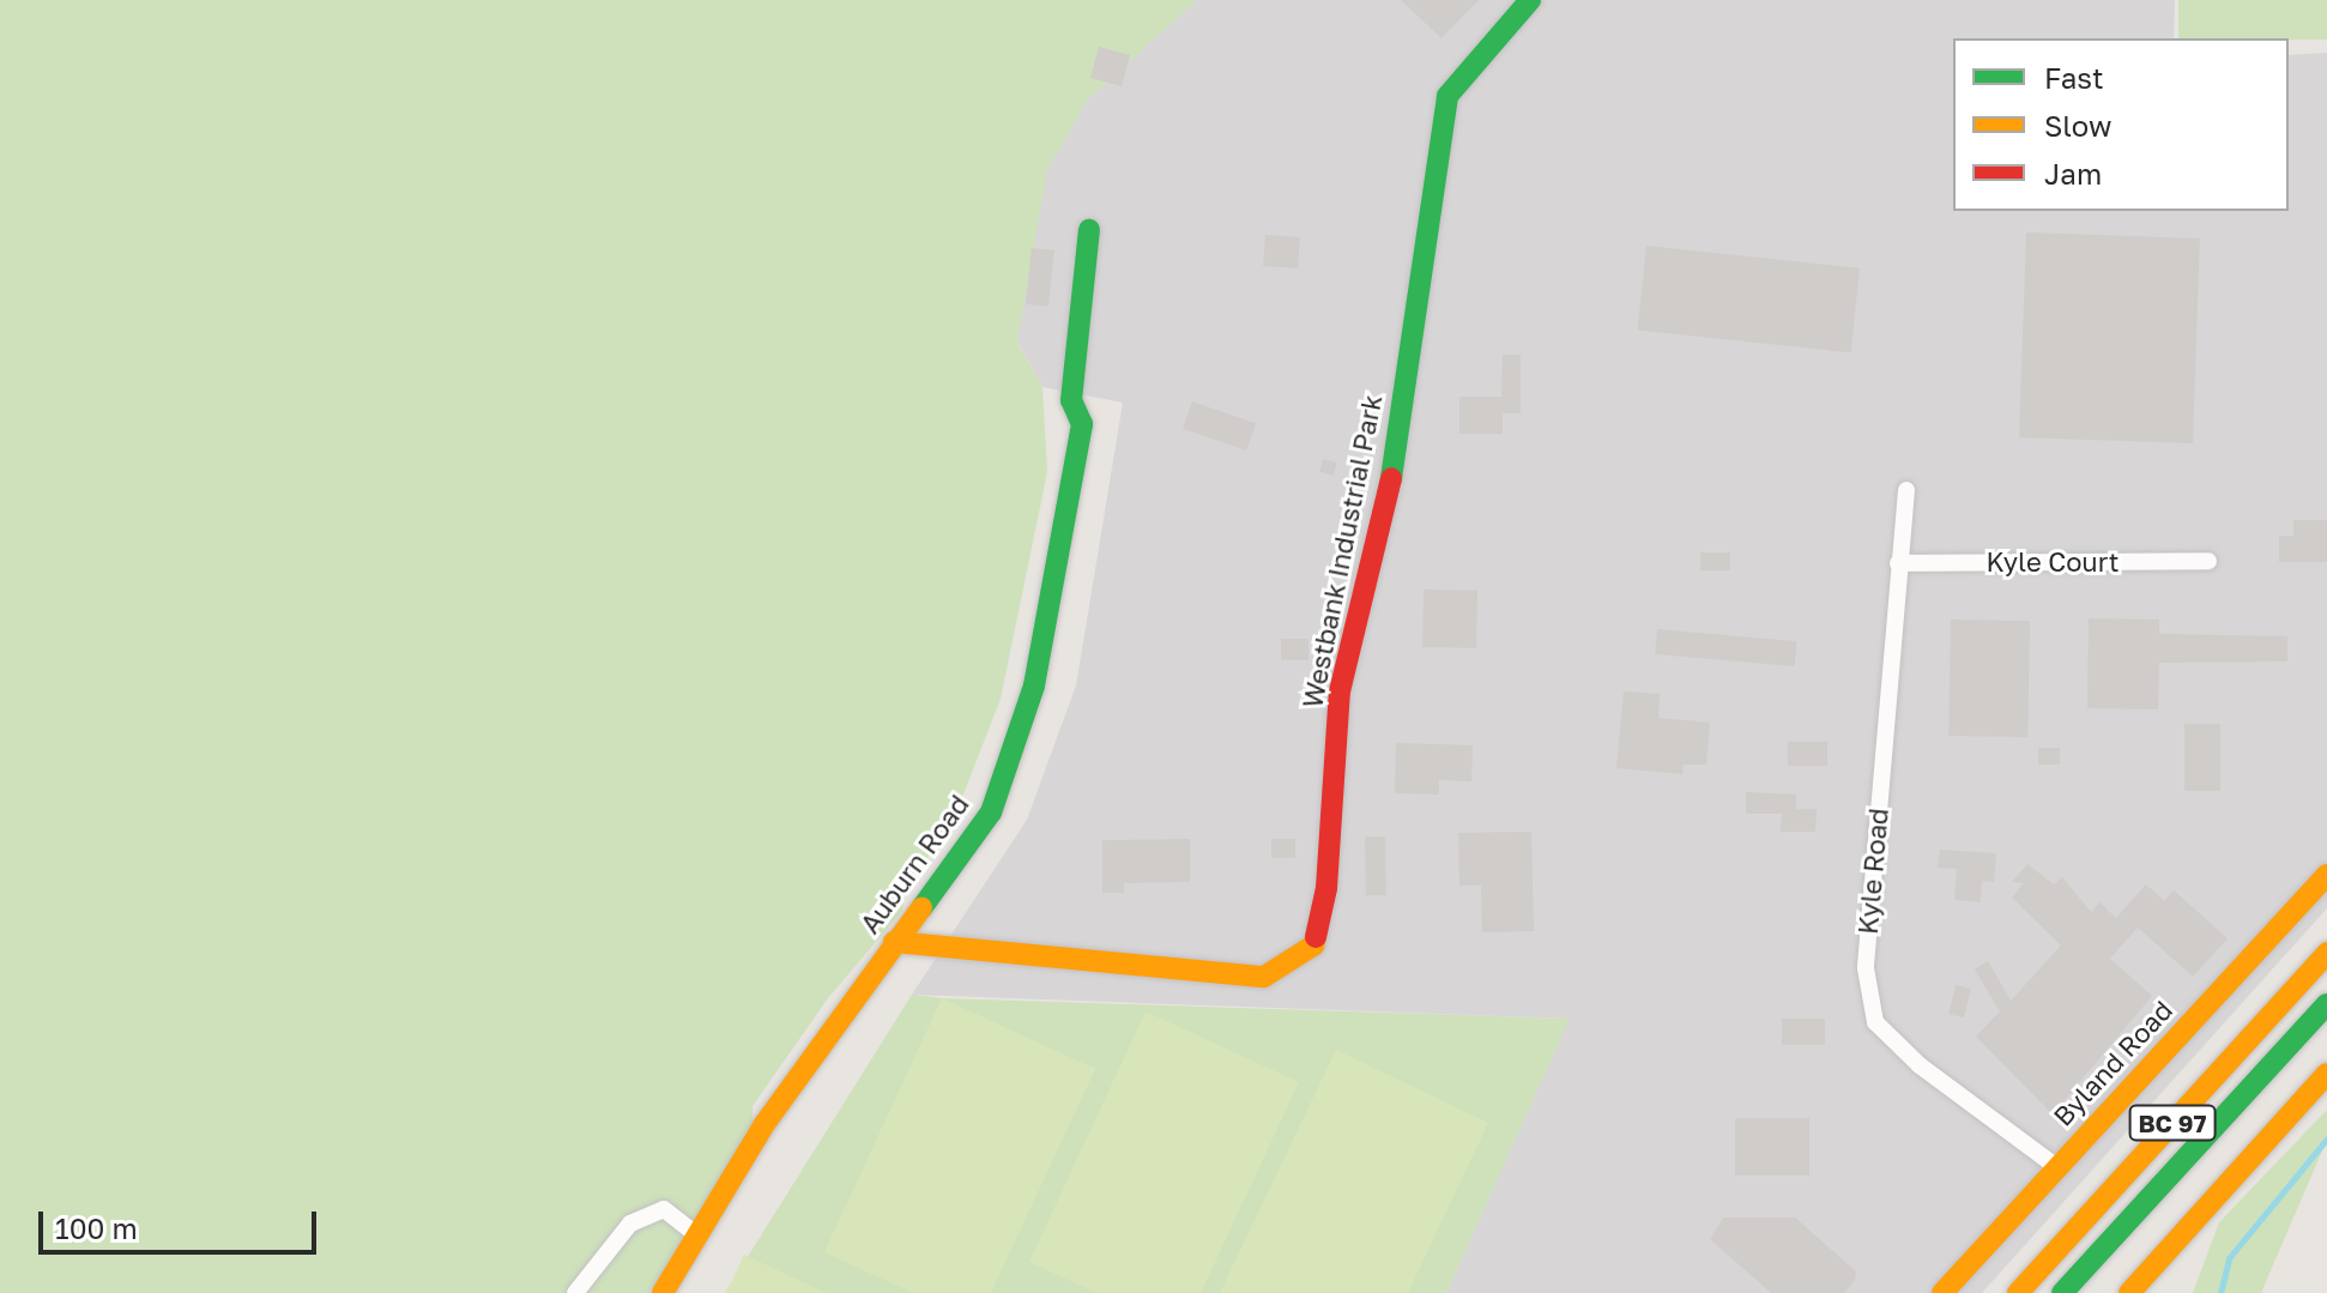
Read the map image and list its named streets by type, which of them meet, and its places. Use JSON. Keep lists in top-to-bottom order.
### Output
{
  "streets": {
    "main road": [
      "Westbank Industrial Park",
      "Auburn Road",
      "Byland Road",
      "BC 97"
    ],
    "street": ["Kyle Court", "Kyle Road"]
  },
  "crossings": [
    ["Westbank Industrial Park", "Auburn Road"],
    ["Kyle Court", "Kyle Road"],
    ["Kyle Road", "Byland Road"]
  ],
  "legend": ["Fast", "Slow", "Jam"],
  "scale_bar": "100 m"
}
